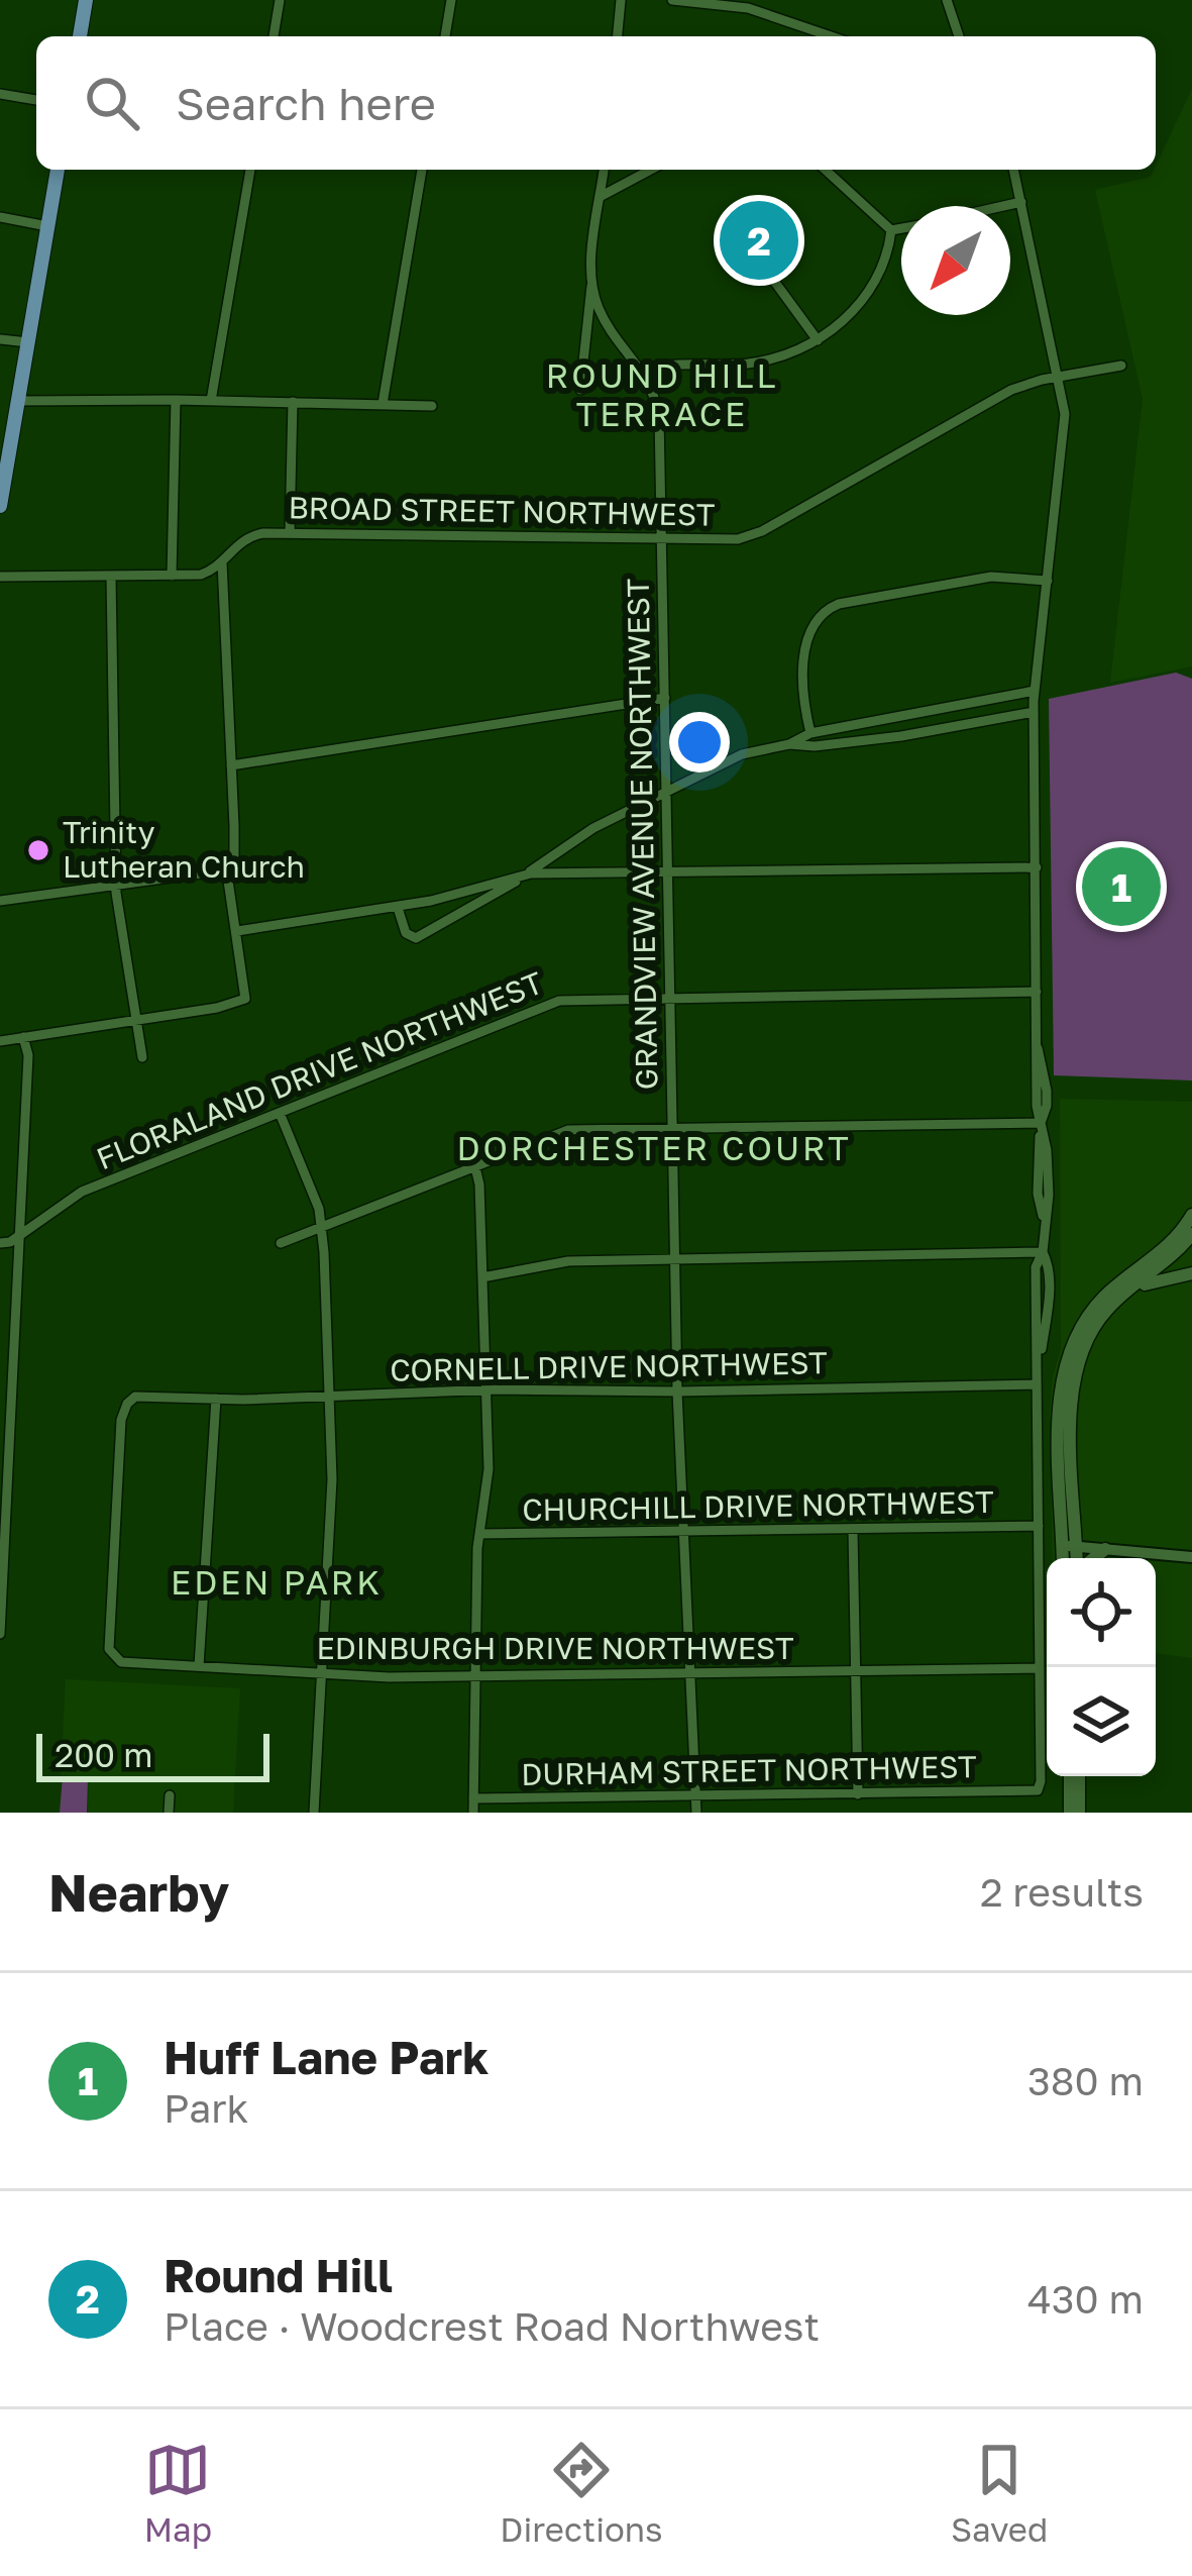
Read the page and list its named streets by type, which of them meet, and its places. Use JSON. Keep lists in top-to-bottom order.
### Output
{
  "streets": {
    "street": [
      "BROAD STREET NORTHWEST",
      "GRANDVIEW AVENUE NORTHWEST",
      "FLORALAND DRIVE NORTHWEST",
      "CORNELL DRIVE NORTHWEST",
      "CHURCHILL DRIVE NORTHWEST",
      "EDINBURGH DRIVE NORTHWEST",
      "DURHAM STREET NORTHWEST"
    ]
  },
  "crossings": [
    ["BROAD STREET NORTHWEST", "GRANDVIEW AVENUE NORTHWEST"],
    ["GRANDVIEW AVENUE NORTHWEST", "FLORALAND DRIVE NORTHWEST"],
    ["GRANDVIEW AVENUE NORTHWEST", "CORNELL DRIVE NORTHWEST"],
    ["GRANDVIEW AVENUE NORTHWEST", "CHURCHILL DRIVE NORTHWEST"],
    ["GRANDVIEW AVENUE NORTHWEST", "EDINBURGH DRIVE NORTHWEST"],
    ["GRANDVIEW AVENUE NORTHWEST", "DURHAM STREET NORTHWEST"],
    ["CORNELL DRIVE NORTHWEST", "EDINBURGH DRIVE NORTHWEST"],
    ["EDINBURGH DRIVE NORTHWEST", "DURHAM STREET NORTHWEST"]
  ],
  "districts": ["ROUND HILL TERRACE", "DORCHESTER COURT", "EDEN PARK"],
  "places": ["Trinity Lutheran Church"],
  "scale_bar": "200 m",
  "north": "bottom left",
  "page": {
    "search": "Search here",
    "pins": ["2", "1"],
    "scale": "200 m",
    "heading": ["Nearby", "2 results"],
    "list": [
      {
        "mark": "1",
        "name": "Huff Lane Park",
        "note": "Park",
        "value": "380 m"
      },
      {
        "mark": "2",
        "name": "Round Hill",
        "note": "Place · Woodcrest Road Northwest",
        "value": "430 m"
      }
    ],
    "nav": ["Map", "Directions", "Saved"]
  }
}
